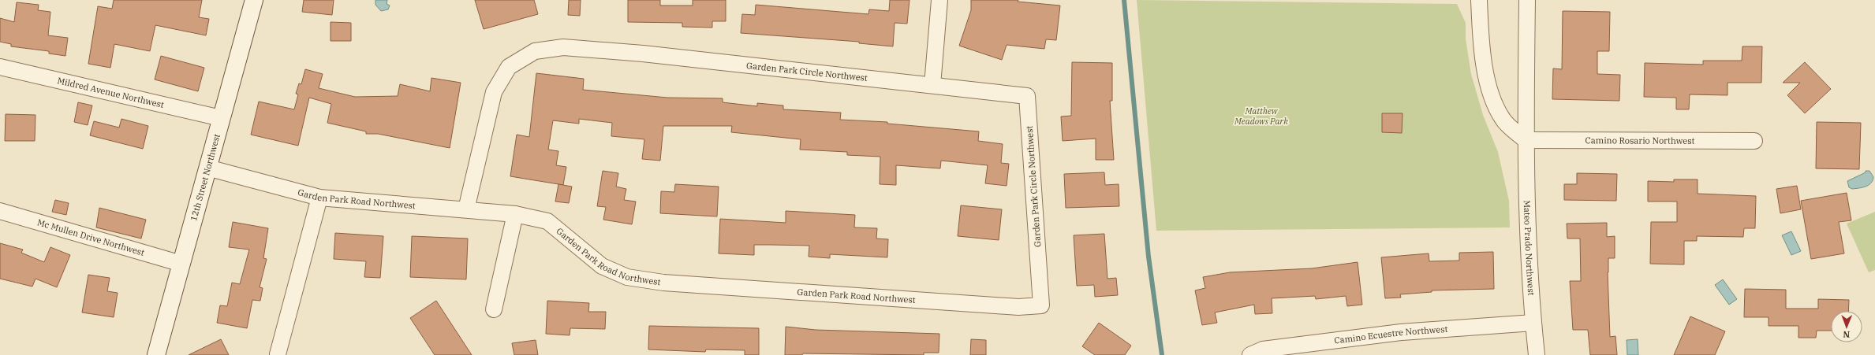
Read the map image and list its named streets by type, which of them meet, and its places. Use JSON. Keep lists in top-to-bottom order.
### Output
{
  "streets": {
    "main road": ["12th Street Northwest"],
    "street": [
      "Garden Park Circle Northwest",
      "Mildred Avenue Northwest",
      "Camino Rosario Northwest",
      "Garden Park Road Northwest",
      "Mc Mullen Drive Northwest",
      "Mateo Prado Northwest",
      "Camino Ecuestre Northwest"
    ]
  },
  "crossings": [
    ["Garden Park Circle Northwest", "Garden Park Road Northwest"],
    ["Mildred Avenue Northwest", "12th Street Northwest"],
    ["Camino Rosario Northwest", "Mateo Prado Northwest"],
    ["12th Street Northwest", "Garden Park Road Northwest"],
    ["12th Street Northwest", "Mc Mullen Drive Northwest"],
    ["Mateo Prado Northwest", "Camino Ecuestre Northwest"]
  ],
  "parks": ["Matthew Meadows Park"],
  "north": "bottom"
}
